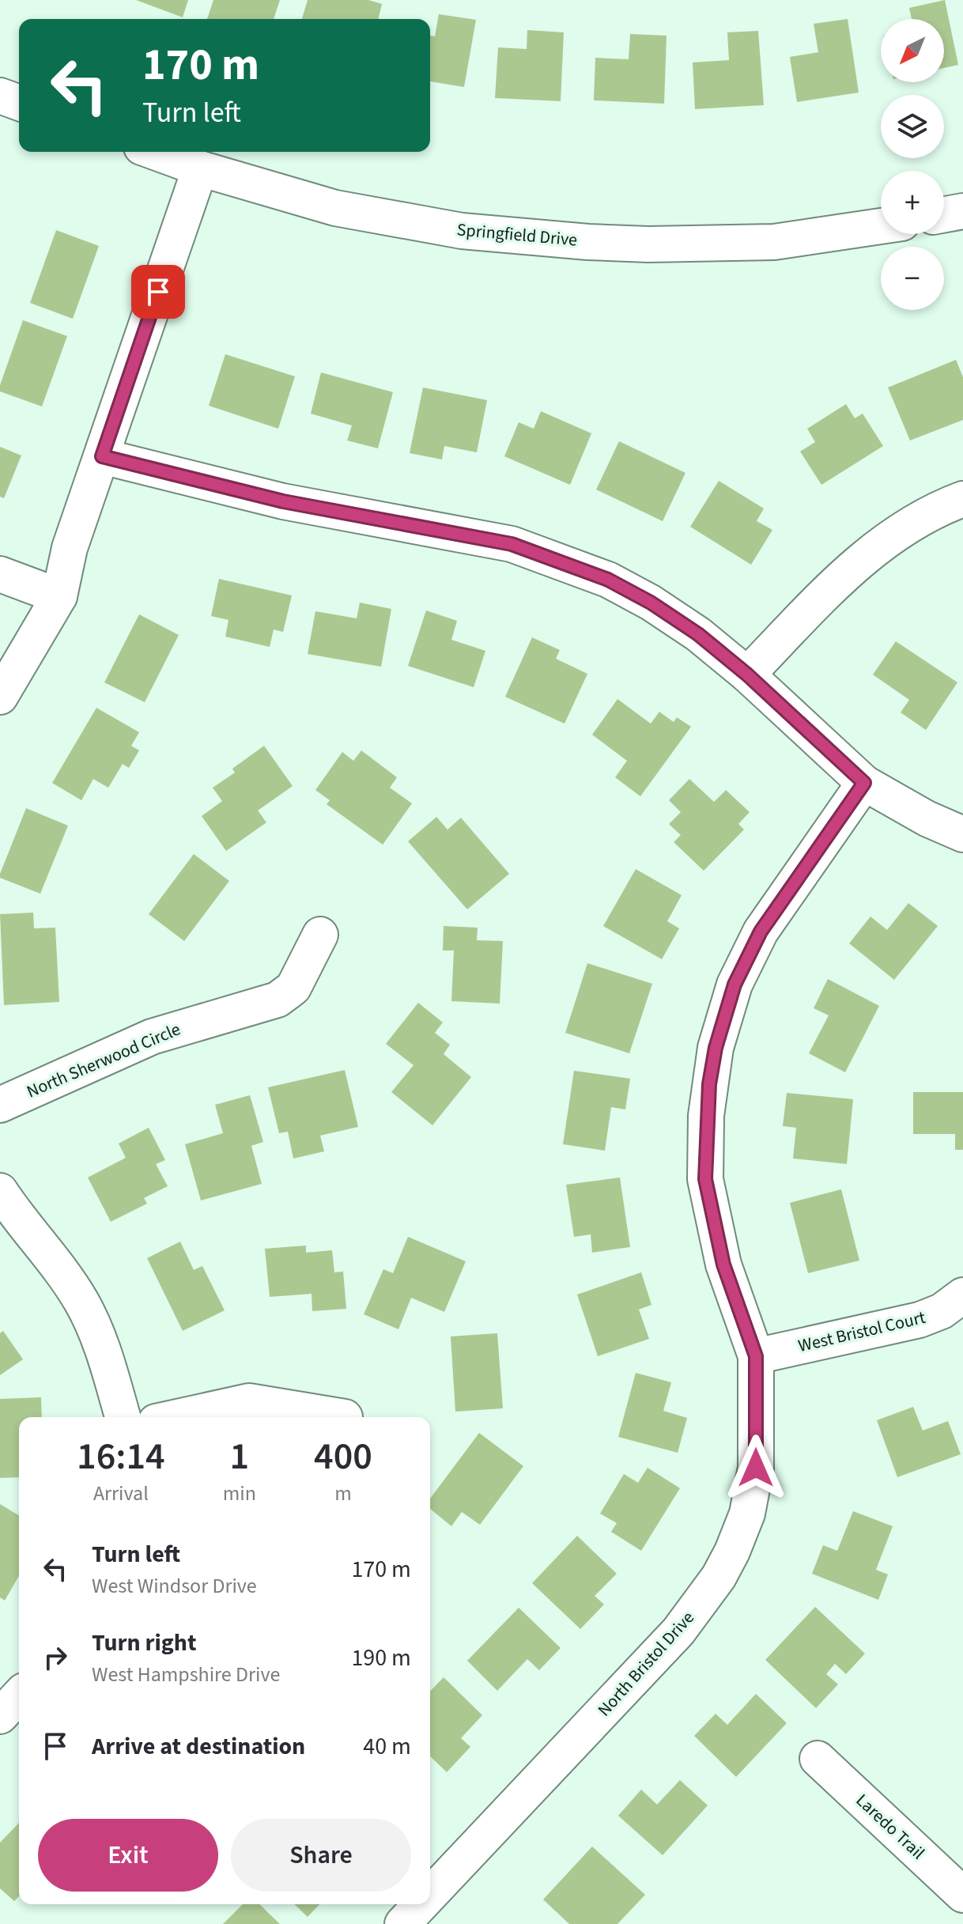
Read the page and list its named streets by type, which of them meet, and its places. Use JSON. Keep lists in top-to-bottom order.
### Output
{
  "streets": {
    "street": [
      "Springfield Drive",
      "North Sherwood Circle",
      "West Bristol Court",
      "North Bristol Drive",
      "Laredo Trail"
    ]
  },
  "crossings": [
    ["West Bristol Court", "North Bristol Drive"]
  ],
  "north": "bottom left",
  "page": {
    "map_buttons": ["+", "−"],
    "turn": ["170 m", "Turn left"],
    "eta": [
      "16:14",
      "Arrival",
      "1",
      "min",
      "400",
      "m"
    ],
    "list": [
      {
        "name": "Turn left",
        "note": "West Windsor Drive",
        "value": "170 m"
      },
      {
        "name": "Turn right",
        "note": "West Hampshire Drive",
        "value": "190 m"
      },
      {
        "name": "Arrive at destination",
        "value": "40 m"
      }
    ],
    "buttons": ["Exit", "Share"]
  }
}
